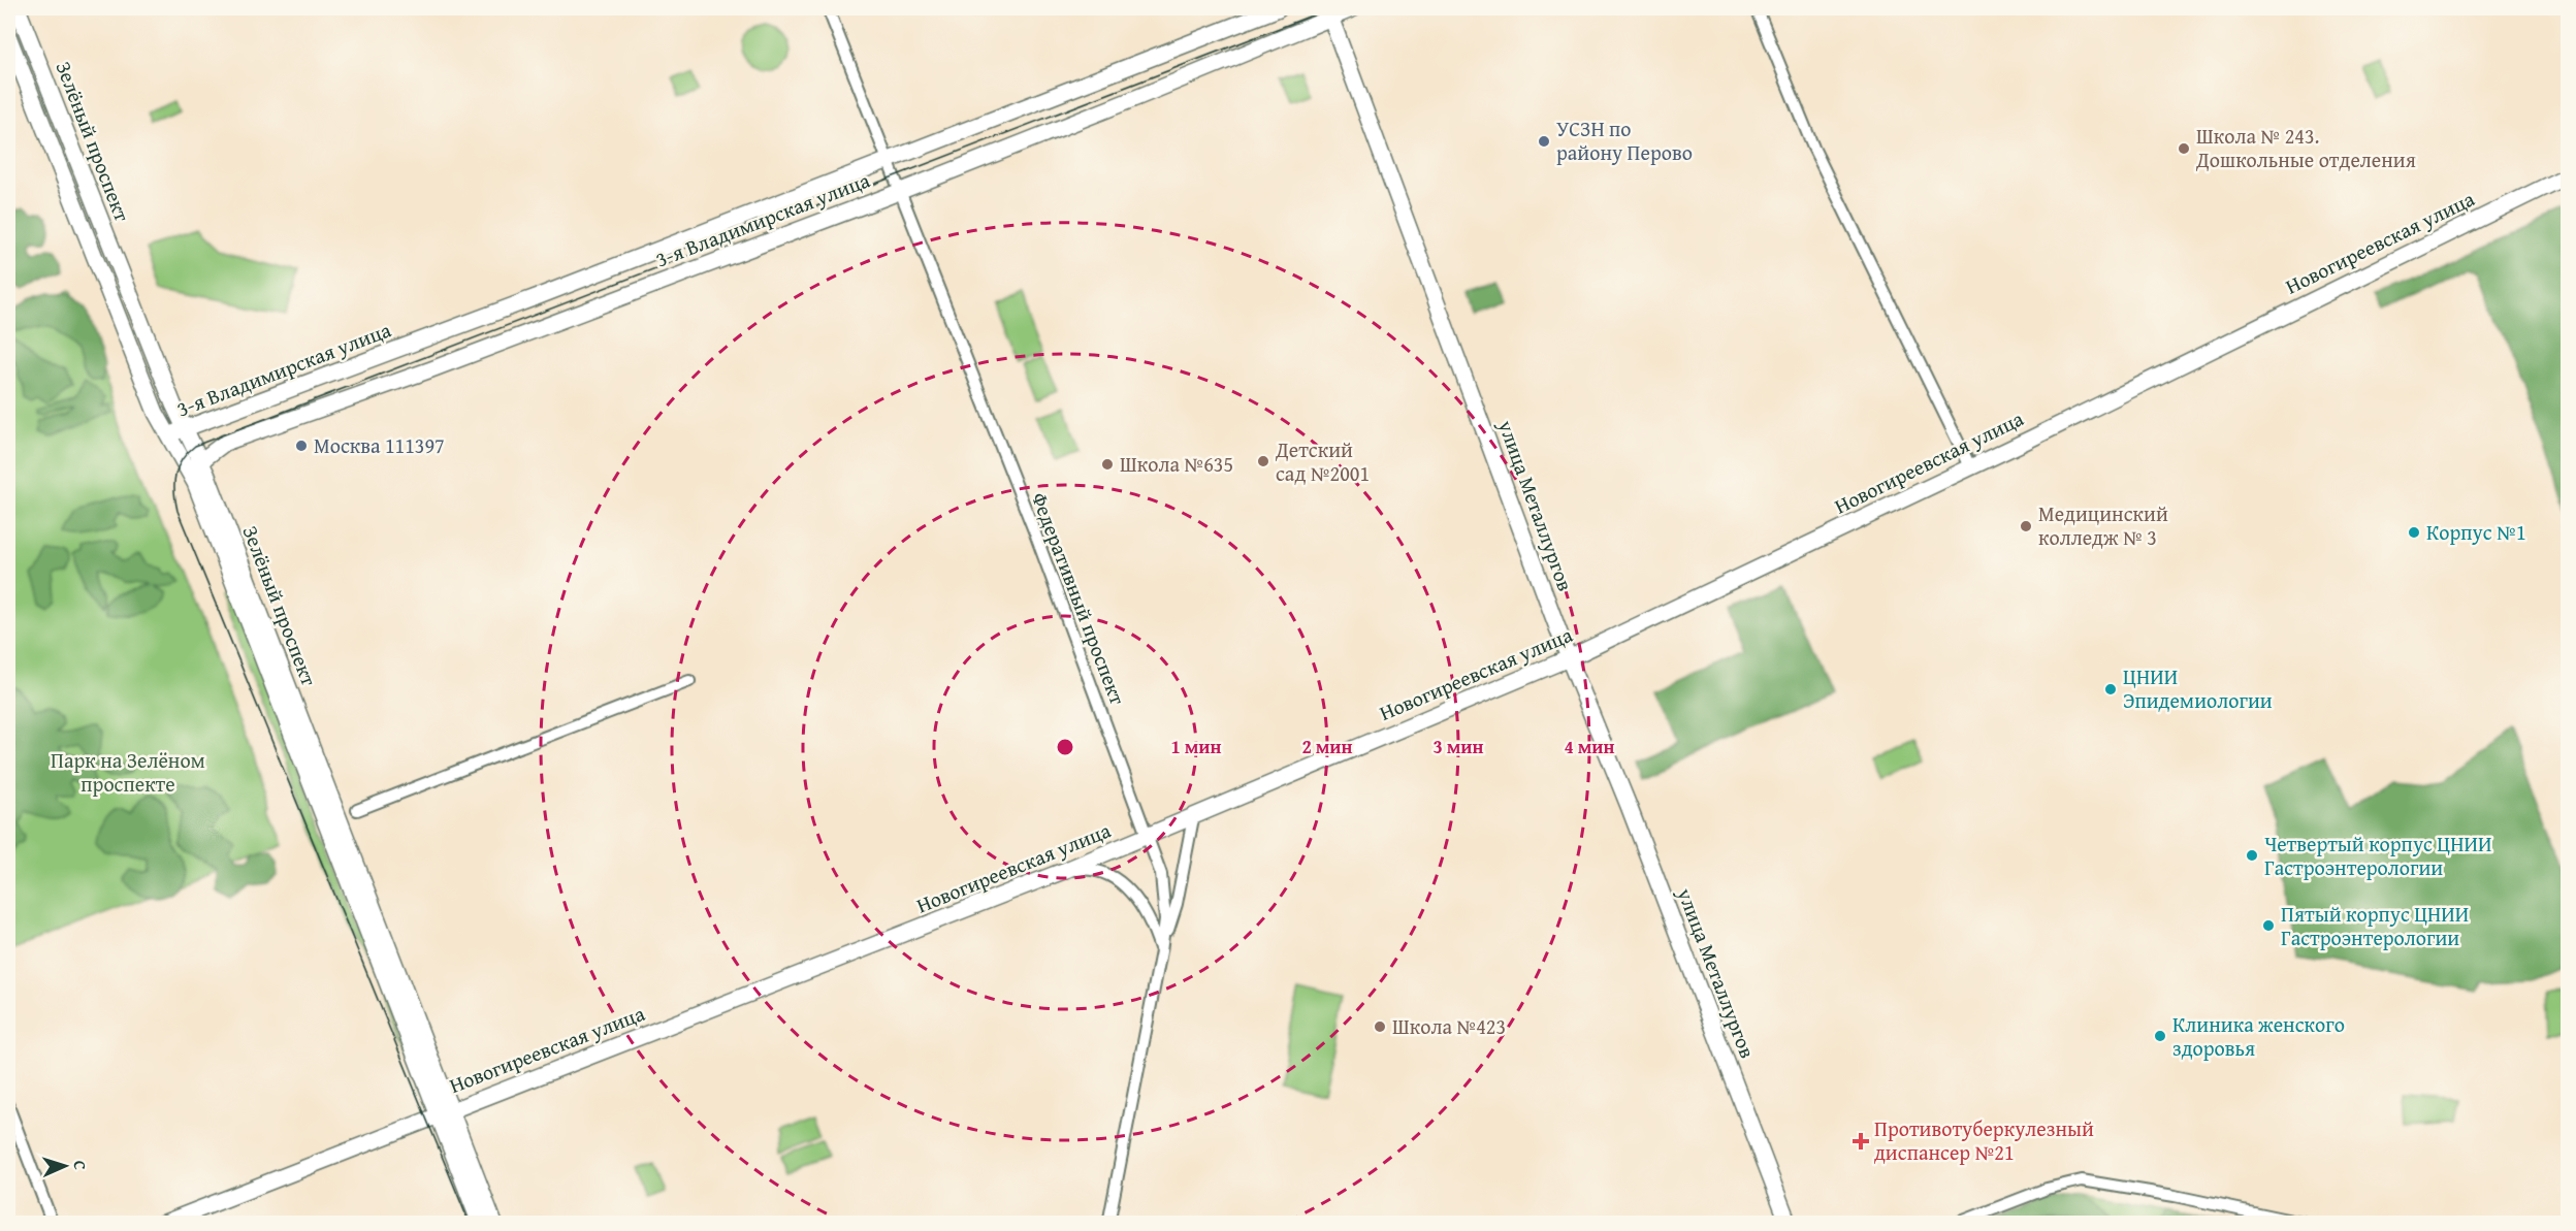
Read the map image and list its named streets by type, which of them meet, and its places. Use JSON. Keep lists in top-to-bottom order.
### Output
{
  "streets": {
    "main road": [
      "Зелёный проспект",
      "3-я Владимирская улица",
      "Новогиреевская улица",
      "улица Металлургов"
    ],
    "street": ["Федеративный проспект"]
  },
  "crossings": [
    ["Зелёный проспект", "3-я Владимирская улица"],
    ["Зелёный проспект", "Новогиреевская улица"],
    ["3-я Владимирская улица", "улица Металлургов"],
    ["3-я Владимирская улица", "Федеративный проспект"],
    ["Новогиреевская улица", "улица Металлургов"],
    ["Новогиреевская улица", "Федеративный проспект"]
  ],
  "parks": ["Парк на Зелёном проспекте"],
  "places": {
    "other": [
      "УСЗН по району Перово",
      "Школа № 243. Дошкольные отделения",
      "Москва 111397",
      "Детский сад №2001",
      "Школа №635",
      "Медицинский колледж № 3",
      "Корпус №1",
      "ЦНИИ Эпидемиологии",
      "Четвертый корпус ЦНИИ Гастроэнтерологии",
      "Пятый корпус ЦНИИ Гастроэнтерологии",
      "Школа №423",
      "Клиника женского здоровья"
    ],
    "health": ["Противотуберкулезный диспансер №21"]
  },
  "north": "right",
  "rings": [
    "1 мин",
    "2 мин",
    "3 мин",
    "4 мин"
  ]
}
